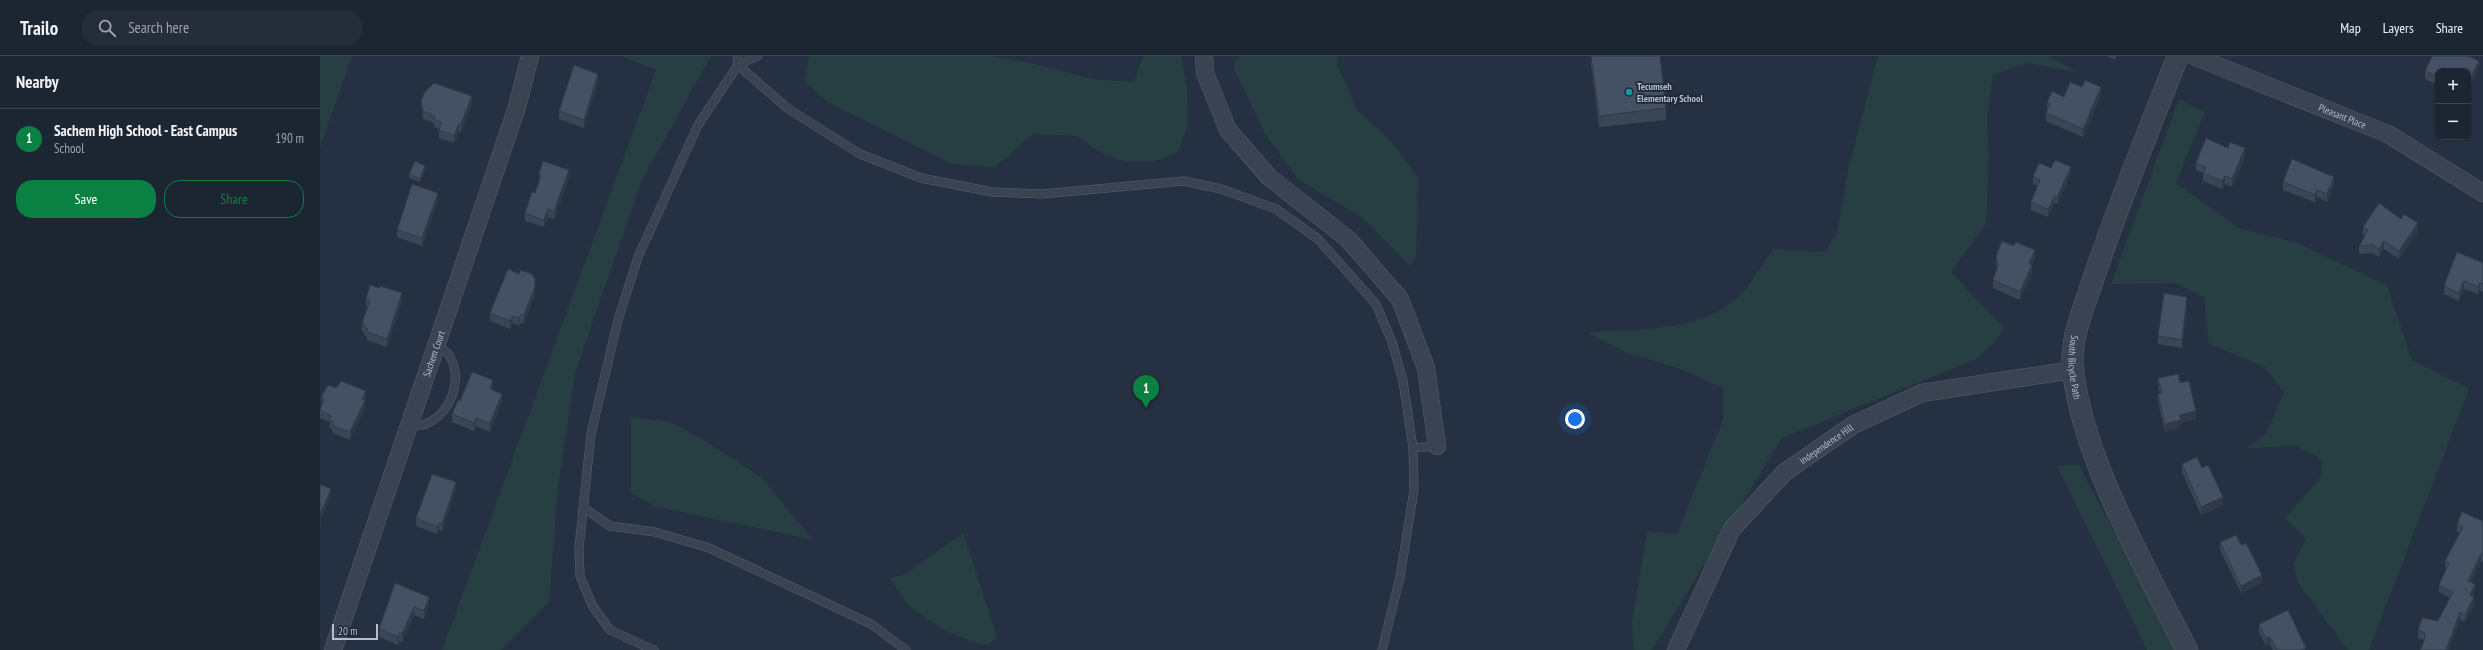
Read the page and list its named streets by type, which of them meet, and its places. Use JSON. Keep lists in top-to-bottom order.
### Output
{
  "streets": {
    "street": [
      "Pleasant Place",
      "Sachem Court",
      "South Bicycle Path",
      "Independence Hill"
    ]
  },
  "crossings": [
    ["South Bicycle Path", "Independence Hill"]
  ],
  "places": ["Tecumseh Elementary School"],
  "scale_bar": "20 m",
  "page": {
    "header": "Trailo",
    "search": "Search here",
    "nav": ["Map", "Layers", "Share"],
    "heading": "Nearby",
    "map_buttons": ["+", "−"],
    "list": [
      {
        "mark": "1",
        "name": "Sachem High School - East Campus",
        "note": "School",
        "value": "190 m"
      }
    ],
    "buttons": ["Save", "Share"],
    "pins": "1",
    "scale": "20 m"
  }
}
